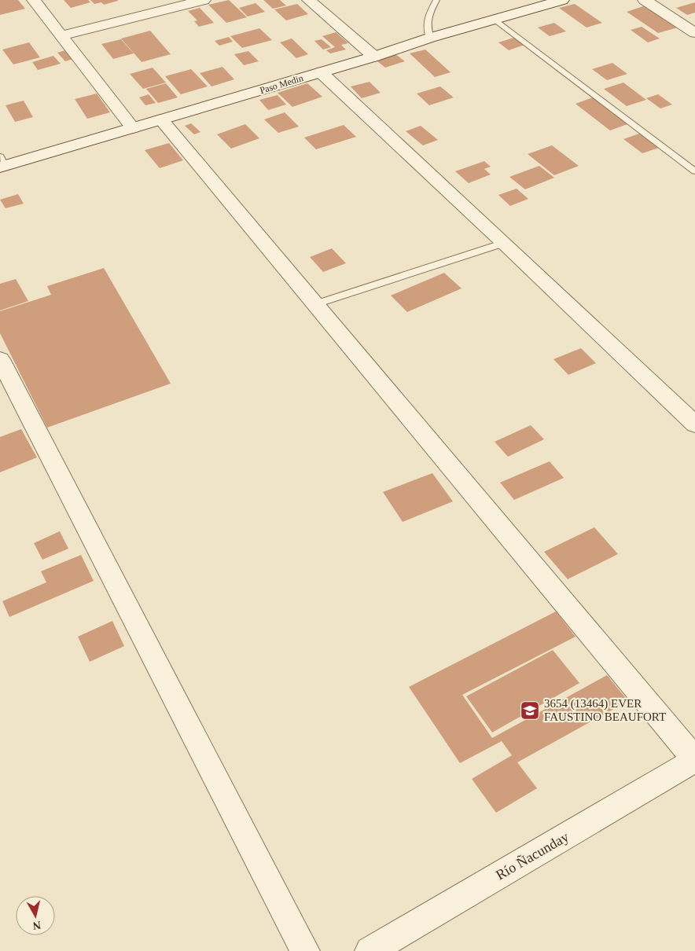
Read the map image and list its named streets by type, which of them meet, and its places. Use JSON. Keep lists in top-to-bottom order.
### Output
{
  "streets": {
    "street": ["Paso Medin", "Río Ñacunday"]
  },
  "places": {
    "school or university": ["3654 (13464) EVER FAUSTINO BEAUFORT"]
  },
  "north": "bottom"
}
